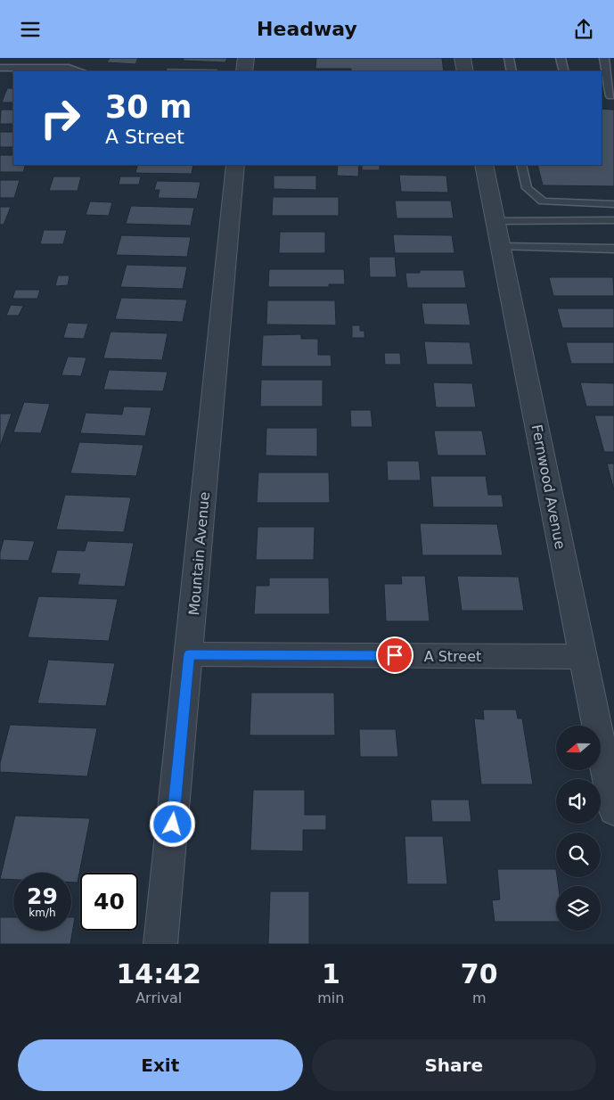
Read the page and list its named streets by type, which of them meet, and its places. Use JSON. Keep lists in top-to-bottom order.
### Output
{
  "streets": {
    "street": ["Fernwood Avenue", "Mountain Avenue", "A Street"]
  },
  "crossings": [
    ["Fernwood Avenue", "A Street"],
    ["Mountain Avenue", "A Street"]
  ],
  "north": "left",
  "page": {
    "header": "Headway",
    "turn": ["30 m", "A Street"],
    "speed": "29 km/h",
    "limit": "40",
    "eta": [
      "14:42",
      "Arrival",
      "1",
      "min",
      "70",
      "m"
    ],
    "buttons": ["Exit", "Share"]
  }
}
